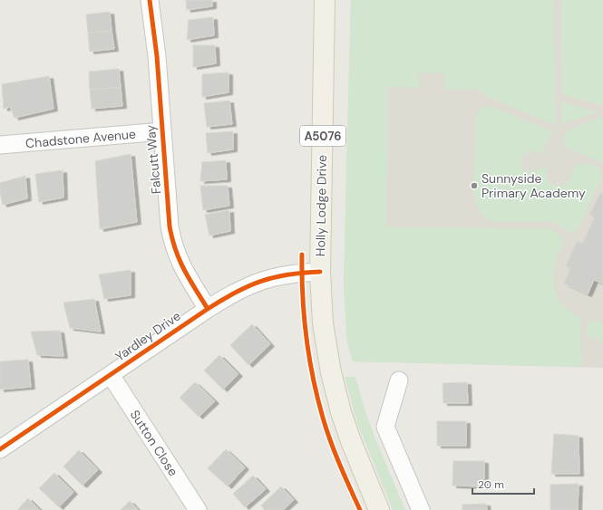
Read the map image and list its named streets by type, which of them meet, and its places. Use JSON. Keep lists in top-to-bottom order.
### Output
{
  "streets": {
    "main road": ["A5076", "Holly Lodge Drive"],
    "street": [
      "Chadstone Avenue",
      "Falcutt Way",
      "Yardley Drive",
      "Sutton Close"
    ]
  },
  "crossings": [
    ["Chadstone Avenue", "Falcutt Way"],
    ["Falcutt Way", "Yardley Drive"],
    ["Holly Lodge Drive", "Yardley Drive"],
    ["Yardley Drive", "Sutton Close"]
  ],
  "places": ["Sunnyside Primary Academy"],
  "scale_bar": "20 m"
}
